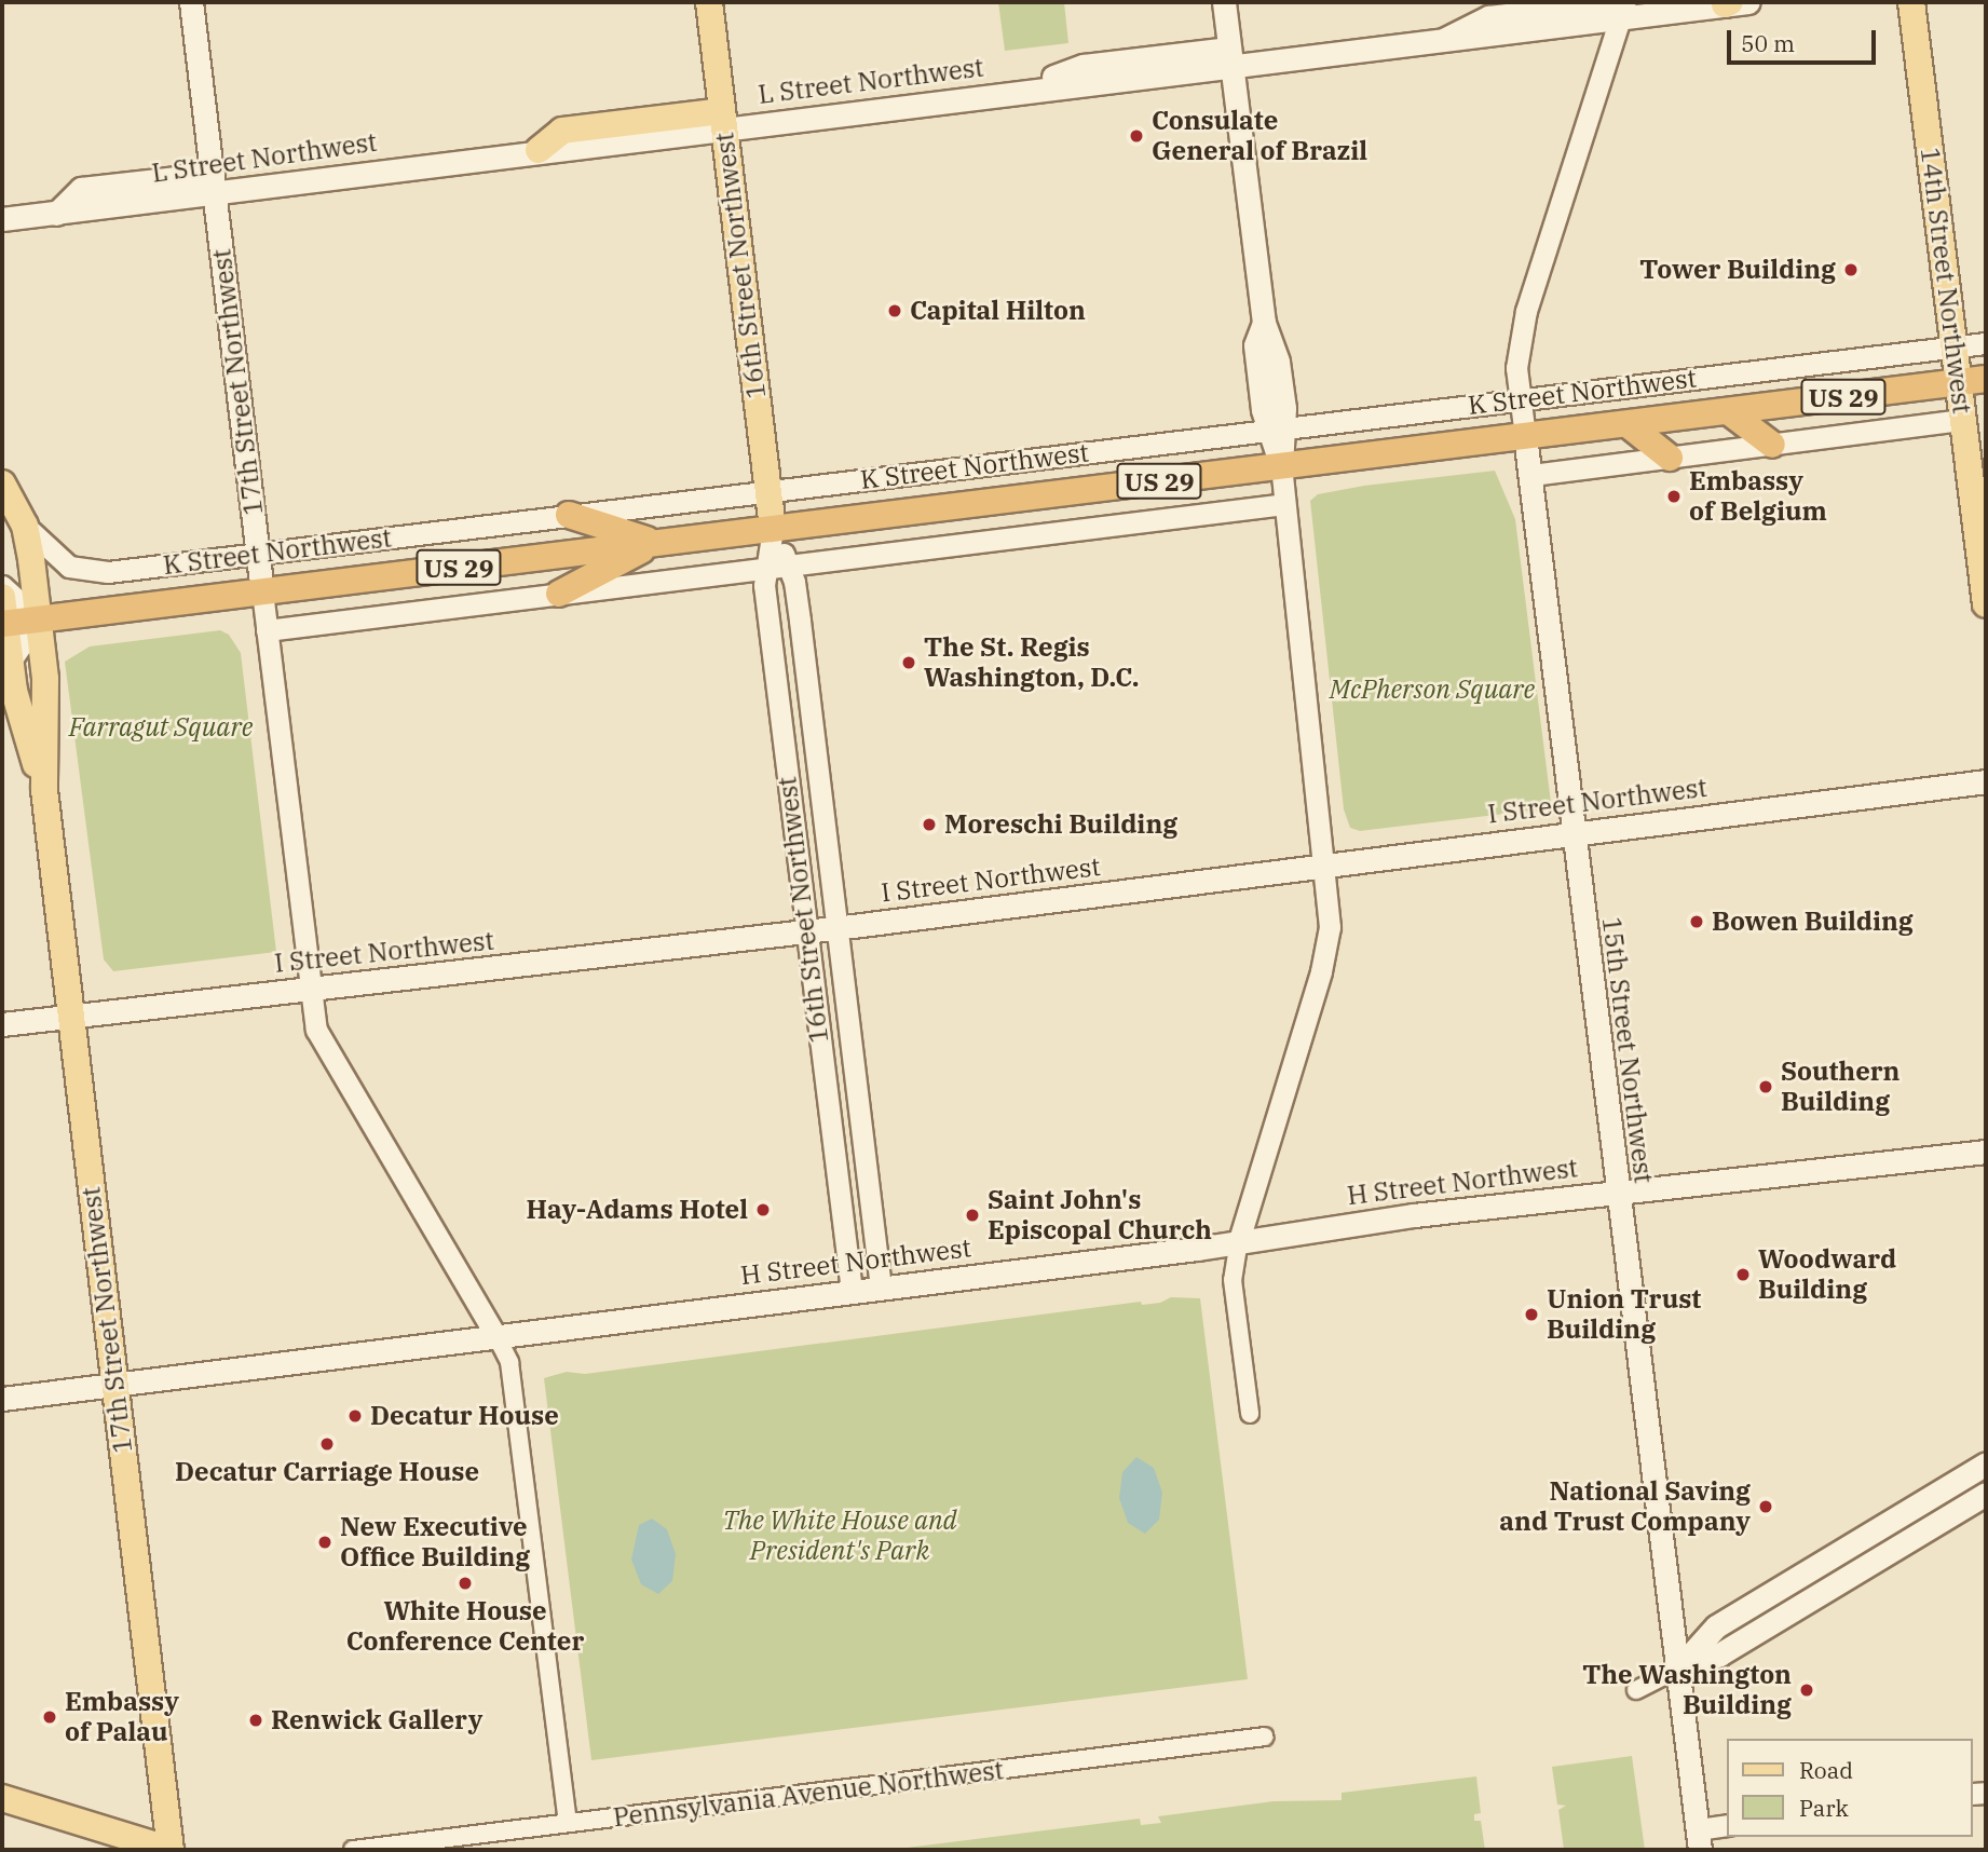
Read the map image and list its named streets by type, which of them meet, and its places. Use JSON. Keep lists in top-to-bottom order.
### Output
{
  "streets": {
    "highway": ["K Street Northwest", "US 29"],
    "main road": [
      "L Street Northwest",
      "16th Street Northwest",
      "14th Street Northwest",
      "17th Street Northwest",
      "I Street Northwest",
      "15th Street Northwest",
      "H Street Northwest"
    ],
    "street": ["Pennsylvania Avenue Northwest"]
  },
  "crossings": [
    ["L Street Northwest", "16th Street Northwest"],
    ["L Street Northwest", "17th Street Northwest"],
    ["16th Street Northwest", "K Street Northwest"],
    ["16th Street Northwest", "I Street Northwest"],
    ["16th Street Northwest", "H Street Northwest"],
    ["14th Street Northwest", "K Street Northwest"],
    ["17th Street Northwest", "K Street Northwest"],
    ["17th Street Northwest", "I Street Northwest"],
    ["17th Street Northwest", "H Street Northwest"],
    ["K Street Northwest", "15th Street Northwest"],
    ["I Street Northwest", "15th Street Northwest"],
    ["15th Street Northwest", "H Street Northwest"]
  ],
  "parks": ["McPherson Square", "Farragut Square", "The White House and President's Park"],
  "places": [
    "Consulate General of Brazil",
    "Tower Building",
    "Capital Hilton",
    "Embassy of Belgium",
    "The St. Regis Washington, D.C.",
    "Moreschi Building",
    "Bowen Building",
    "Southern Building",
    "Hay-Adams Hotel",
    "Saint John's Episcopal Church",
    "Woodward Building",
    "Union Trust Building",
    "Decatur House",
    "Decatur Carriage House",
    "National Saving and Trust Company",
    "New Executive Office Building",
    "White House Conference Center",
    "The Washington Building",
    "Embassy of Palau",
    "Renwick Gallery"
  ],
  "legend": ["Road", "Park"],
  "scale_bar": "50 m"
}
